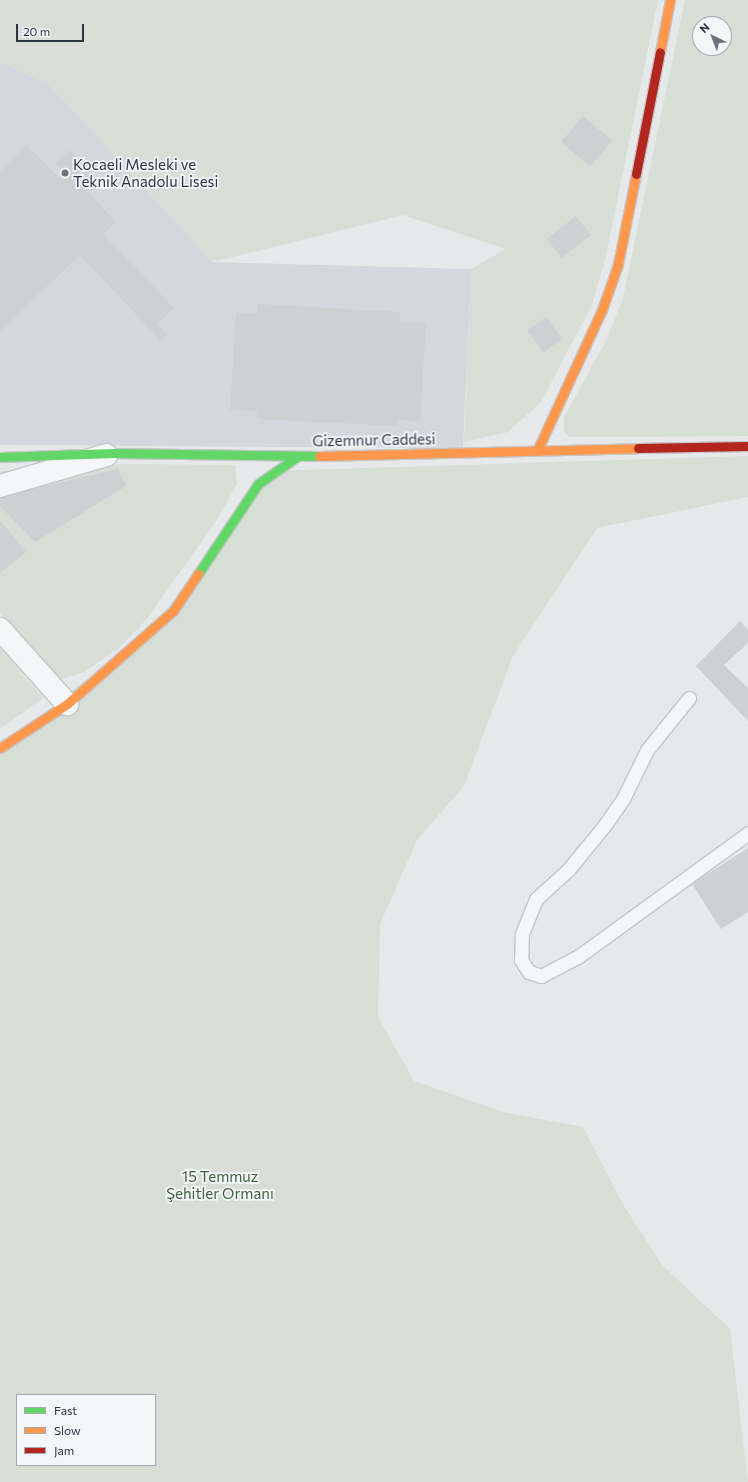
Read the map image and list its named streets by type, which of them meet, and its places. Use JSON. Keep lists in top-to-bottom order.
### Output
{
  "streets": {
    "street": ["Gizemnur Caddesi"]
  },
  "parks": ["15 Temmuz Şehitler Ormanı"],
  "places": ["Kocaeli Mesleki ve Teknik Anadolu Lisesi"],
  "legend": ["Fast", "Slow", "Jam"],
  "scale_bar": "20 m",
  "north": "top left"
}
